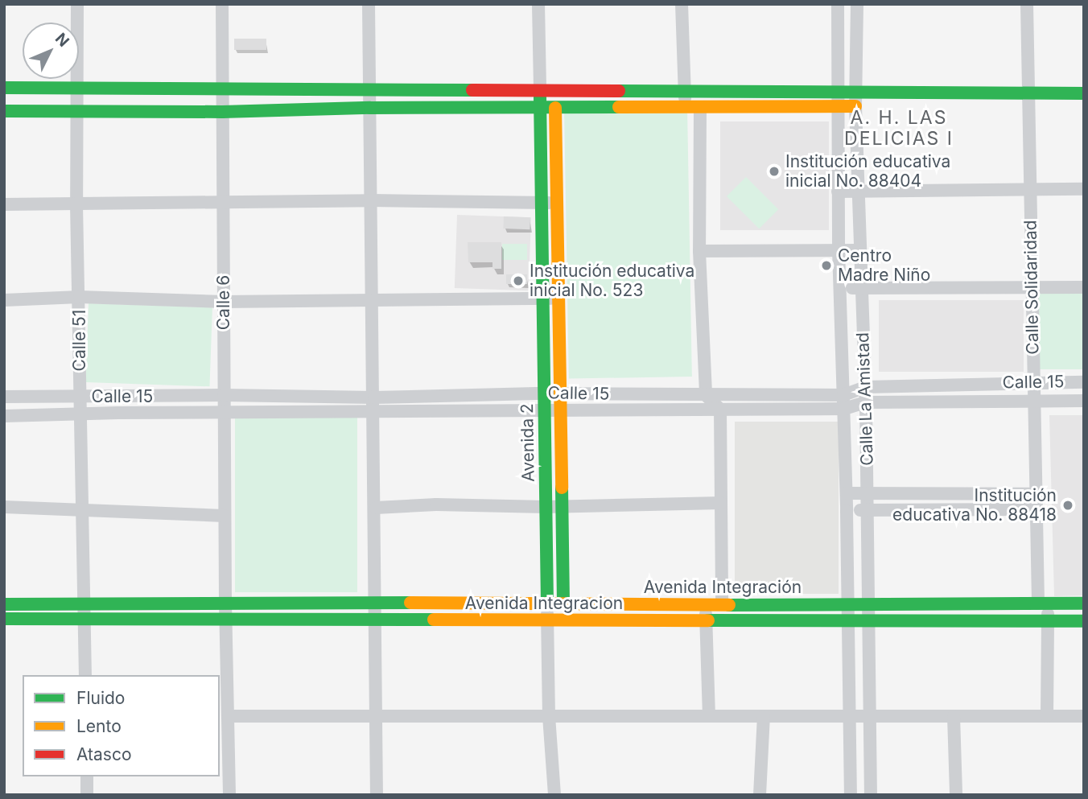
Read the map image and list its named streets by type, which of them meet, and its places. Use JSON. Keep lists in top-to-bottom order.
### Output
{
  "streets": {
    "street": [
      "Calle Solidaridad",
      "Calle 6",
      "Calle 51",
      "Calle 15",
      "Calle La Amistad",
      "Avenida 2",
      "Avenida Integración",
      "Avenida Integracion"
    ]
  },
  "crossings": [
    ["Calle Solidaridad", "Calle 15"],
    ["Calle Solidaridad", "Avenida Integración"],
    ["Calle Solidaridad", "Avenida Integracion"],
    ["Calle 6", "Calle 15"],
    ["Calle 6", "Avenida Integración"],
    ["Calle 6", "Avenida Integracion"],
    ["Calle 51", "Calle 15"],
    ["Calle 51", "Avenida Integración"],
    ["Calle 51", "Avenida Integracion"],
    ["Calle 15", "Calle La Amistad"],
    ["Calle 15", "Avenida 2"],
    ["Calle La Amistad", "Avenida Integración"],
    ["Calle La Amistad", "Avenida Integracion"],
    ["Avenida 2", "Avenida Integración"],
    ["Avenida 2", "Avenida Integracion"]
  ],
  "districts": ["A. H. LAS DELICIAS I"],
  "places": [
    "Institución educativa inicial No. 88404",
    "Centro Madre Niño",
    "Institución educativa inicial No. 523",
    "Institución educativa No. 88418"
  ],
  "legend": ["Fluido", "Lento", "Atasco"],
  "north": "top right"
}
